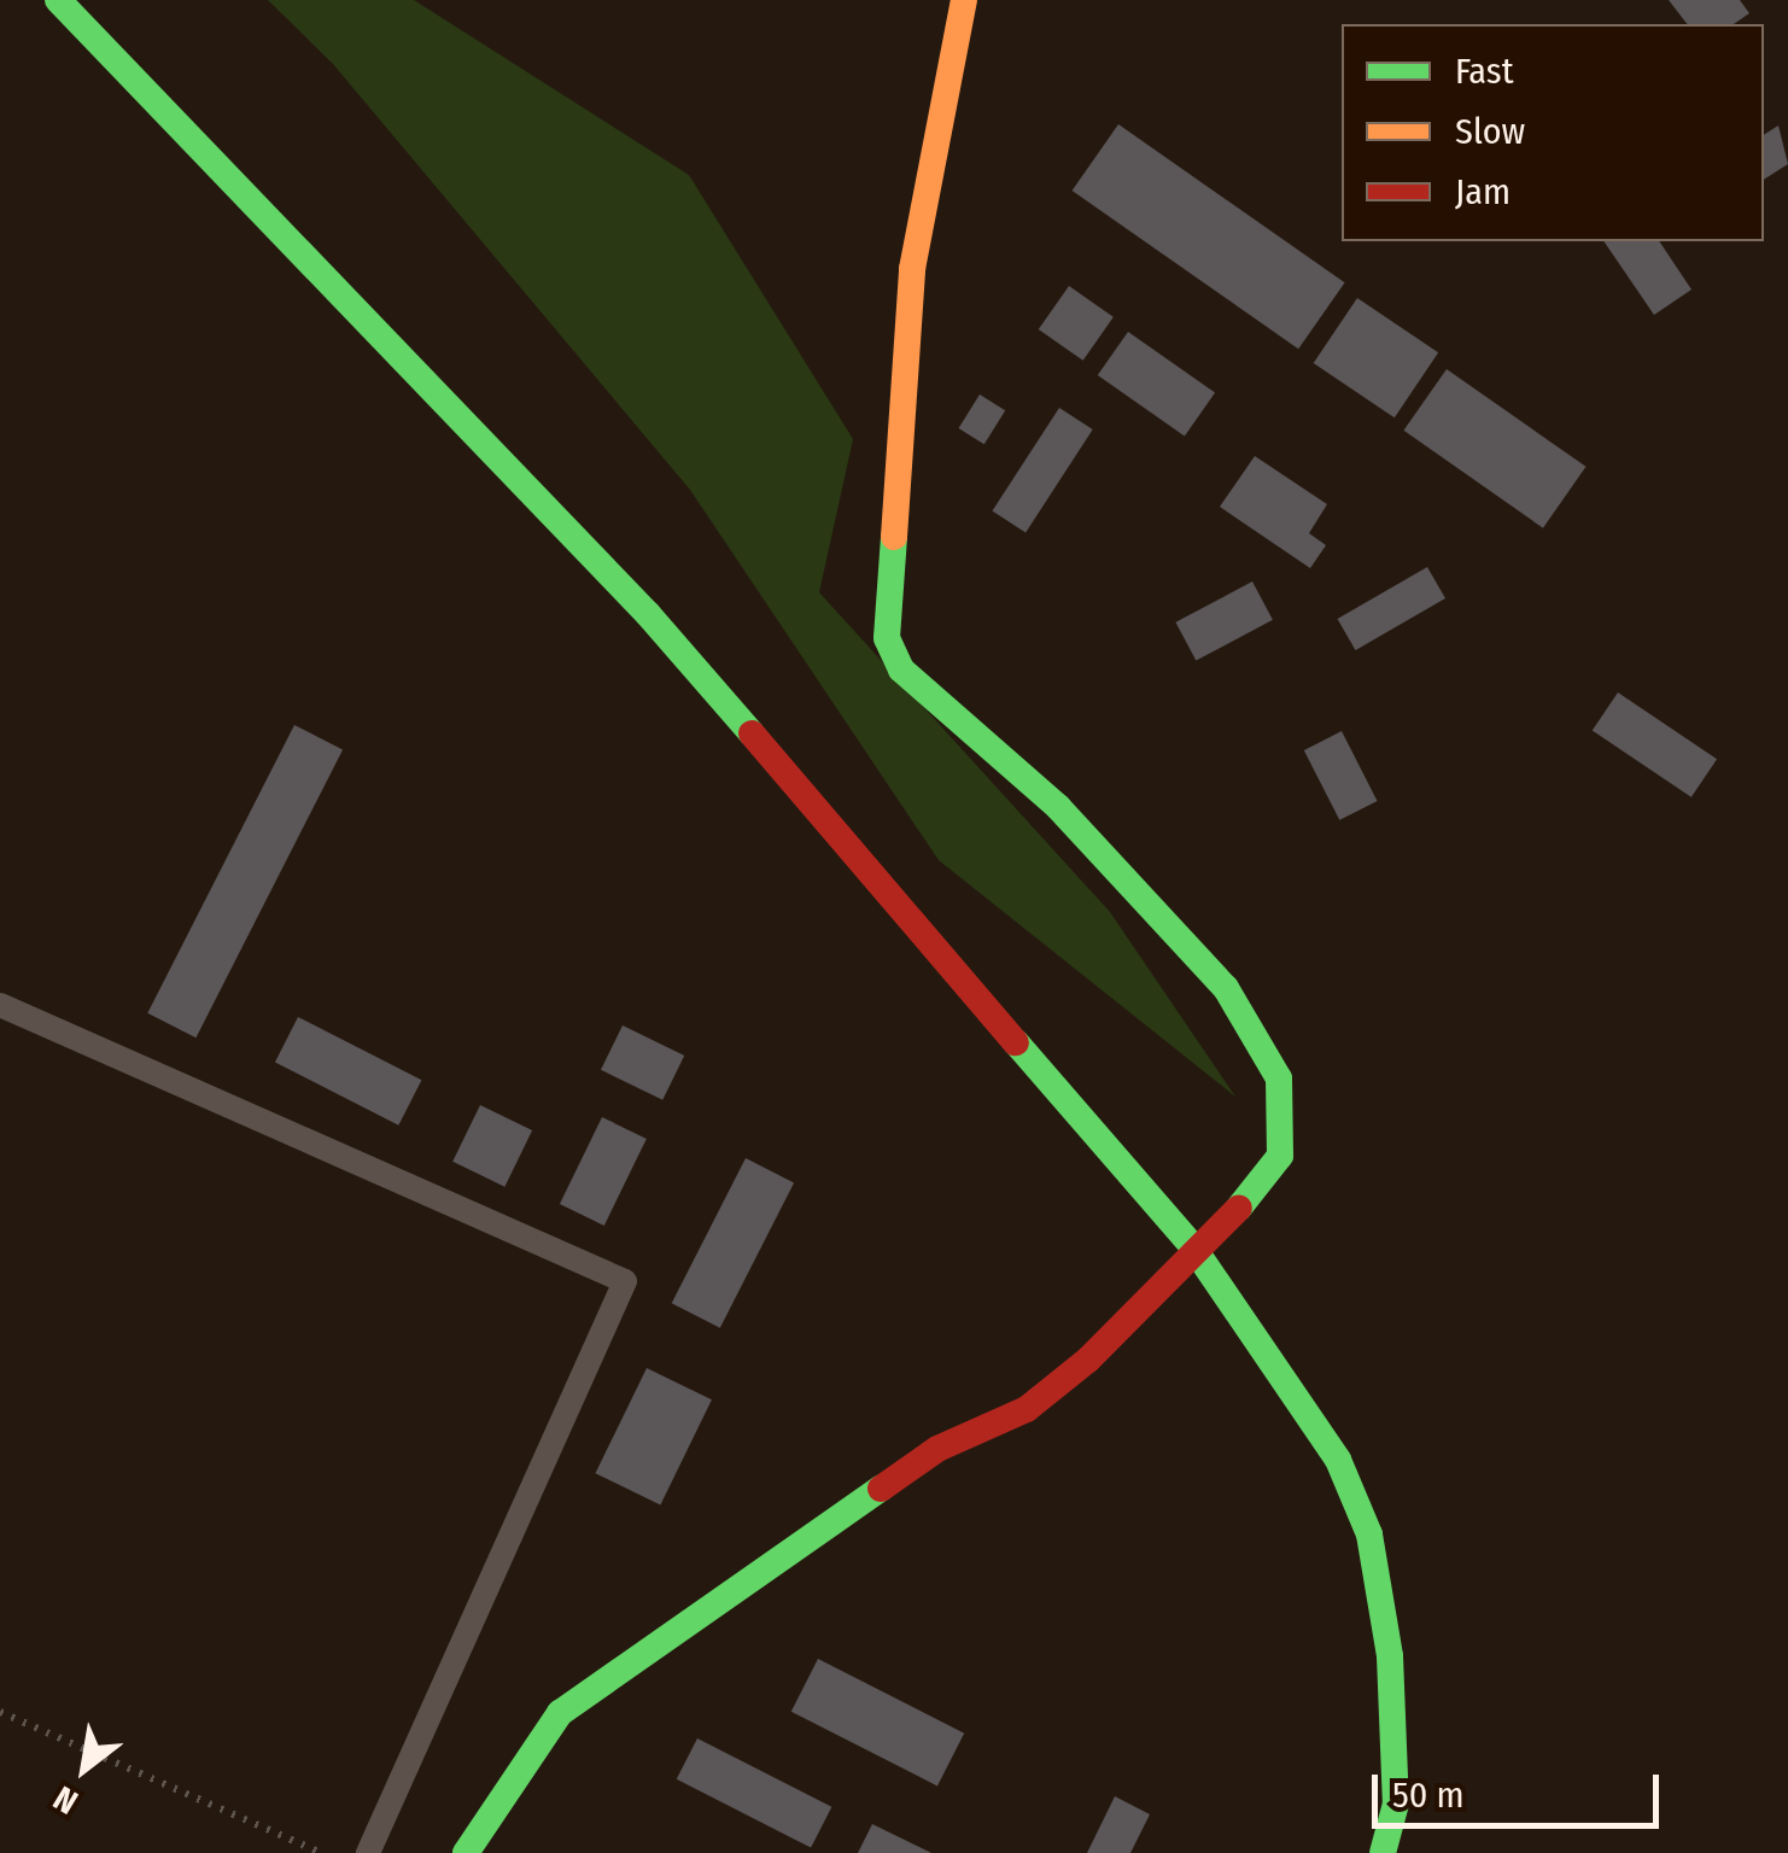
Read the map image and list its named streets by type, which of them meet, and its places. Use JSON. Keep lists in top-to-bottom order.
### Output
{
  "legend": ["Fast", "Slow", "Jam"],
  "scale_bar": "50 m",
  "north": "bottom left"
}
